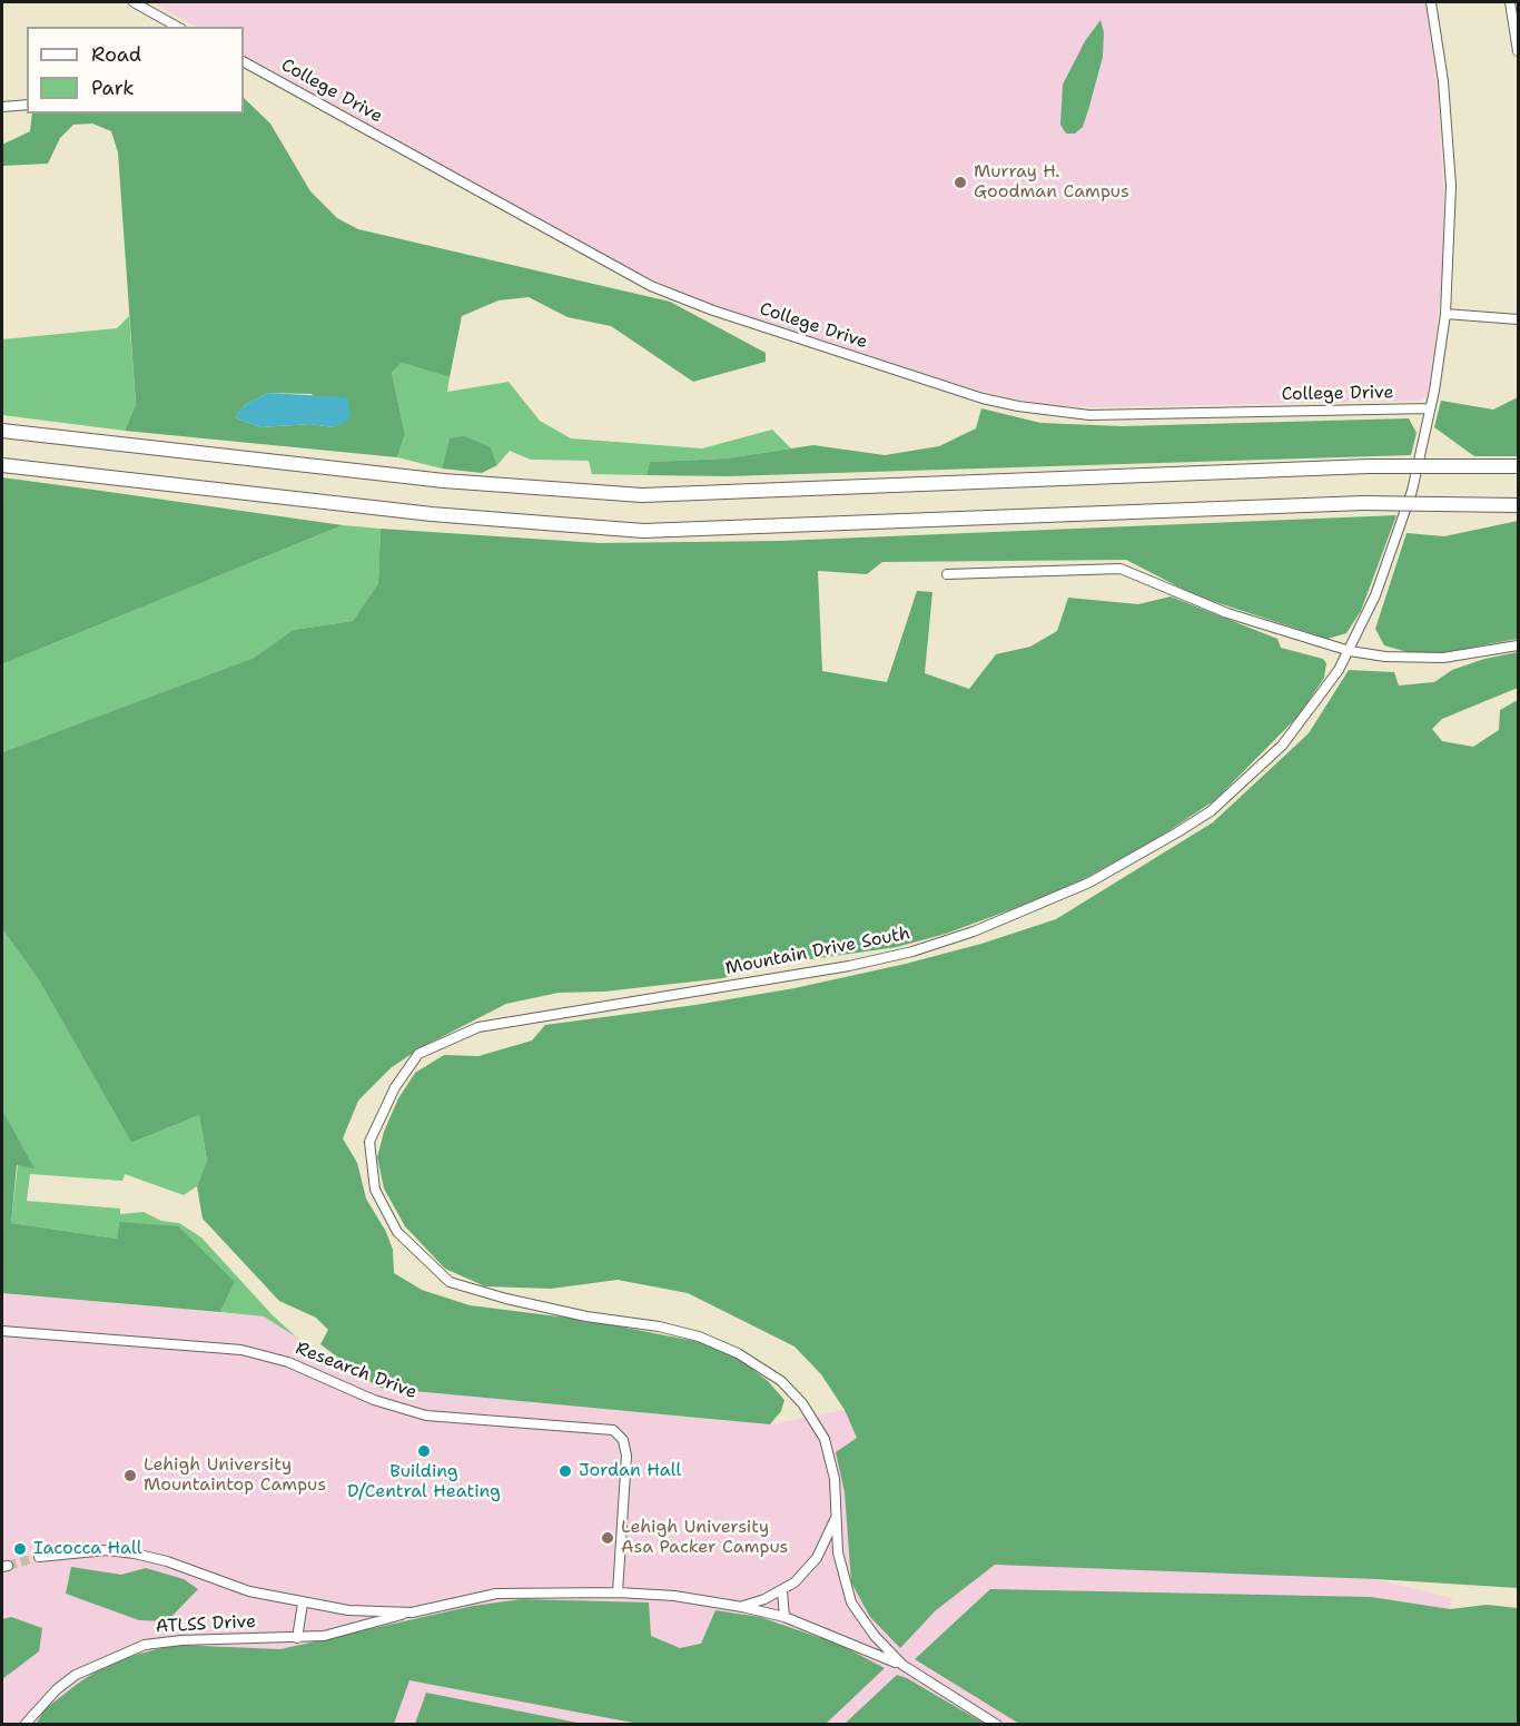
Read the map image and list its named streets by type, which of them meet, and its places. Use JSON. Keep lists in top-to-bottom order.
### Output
{
  "streets": {
    "street": [
      "College Drive",
      "Mountain Drive South",
      "Research Drive",
      "ATLSS Drive"
    ]
  },
  "crossings": [
    ["College Drive", "Mountain Drive South"]
  ],
  "places": [
    "Murray H. Goodman Campus",
    "Building D/Central Heating",
    "Jordan Hall",
    "Lehigh University Mountaintop Campus",
    "Lehigh University Asa Packer Campus",
    "Iacocca Hall"
  ],
  "legend": ["Road", "Park"]
}
